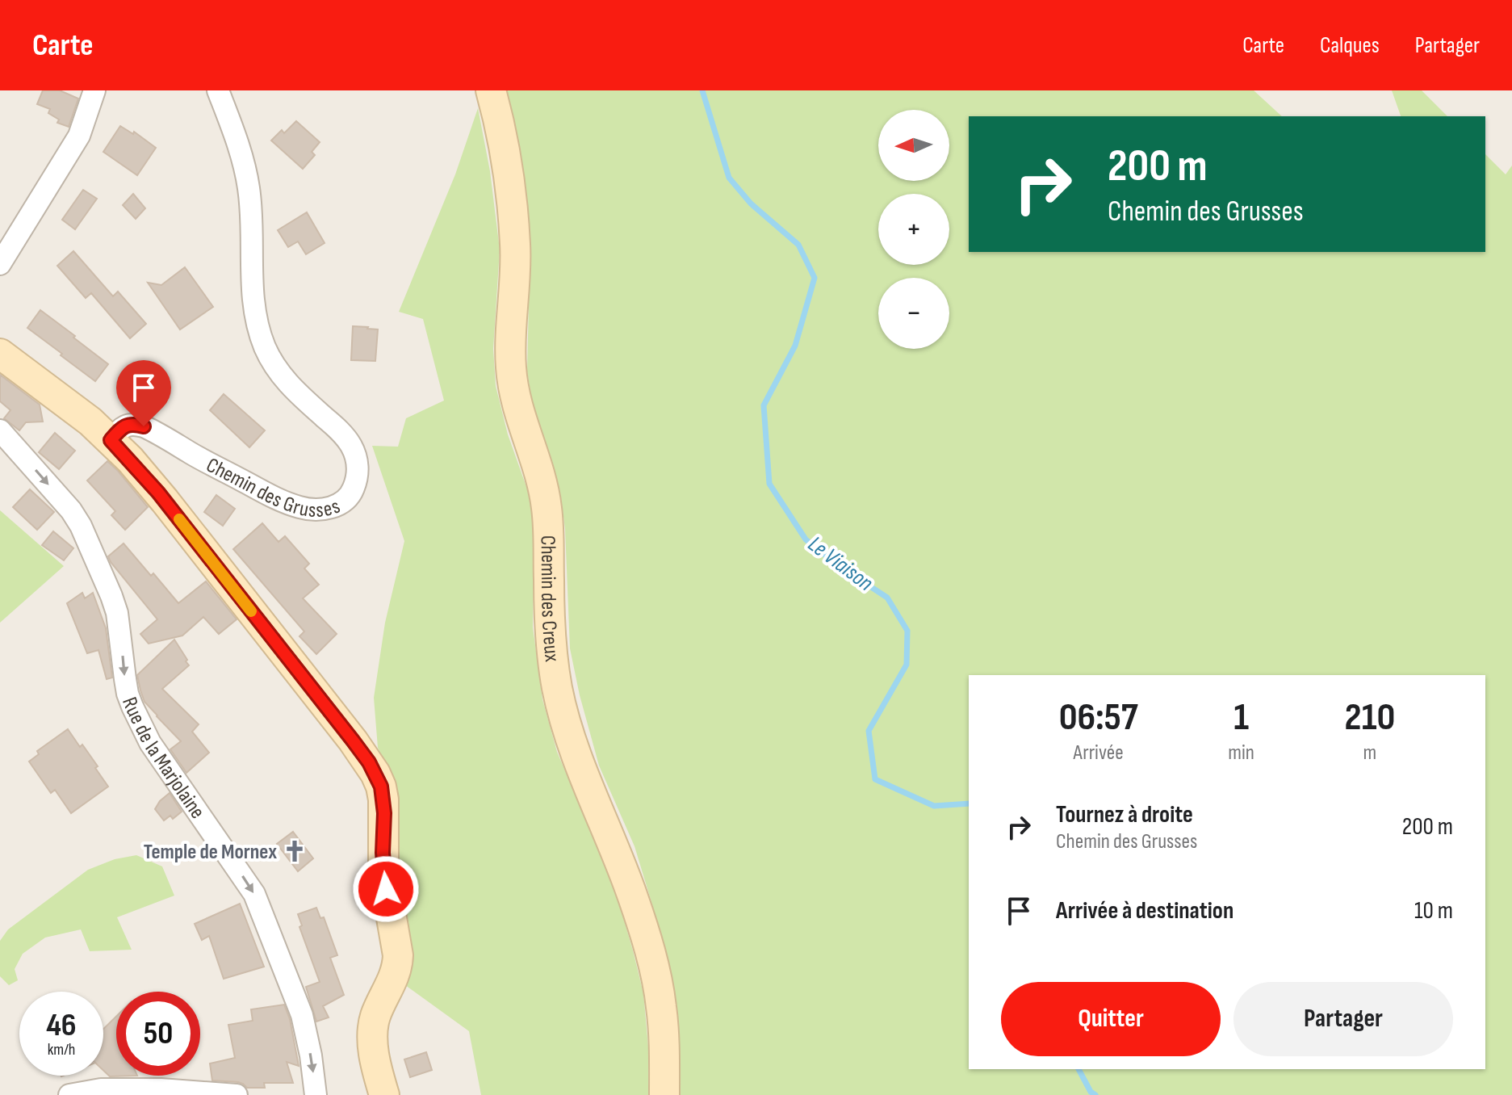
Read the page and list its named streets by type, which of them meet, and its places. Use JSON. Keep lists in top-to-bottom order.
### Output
{
  "streets": {
    "street": ["Chemin des Grusses", "Chemin des Creux", "Rue de la Marjolaine"]
  },
  "water": ["Le Viaison"],
  "places": {
    "church": ["Temple de Mornex"]
  },
  "north": "left",
  "page": {
    "header": "Carte",
    "nav": ["Carte", "Calques", "Partager"],
    "map_buttons": ["+", "−"],
    "turn": ["200 m", "Chemin des Grusses"],
    "eta": [
      "06:57",
      "Arrivée",
      "1",
      "min",
      "210",
      "m"
    ],
    "list": [
      {
        "name": "Tournez à droite",
        "note": "Chemin des Grusses",
        "value": "200 m"
      },
      {
        "name": "Arrivée à destination",
        "value": "10 m"
      }
    ],
    "buttons": ["Quitter", "Partager"],
    "speed": "46 km/h",
    "limit": "50"
  }
}
